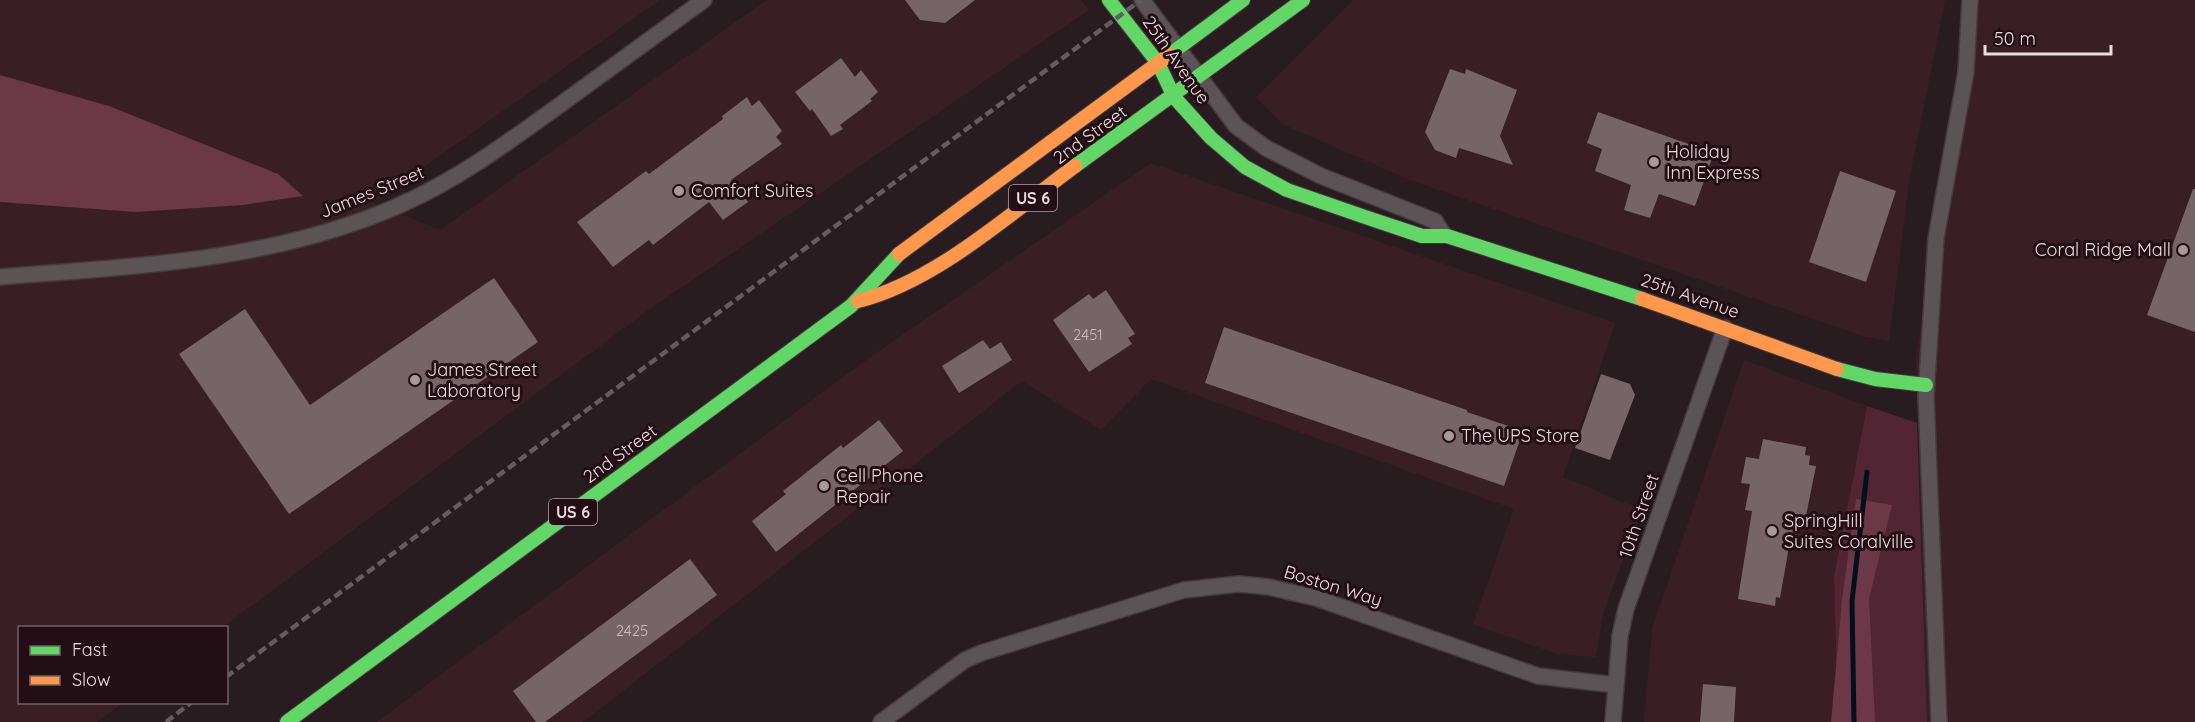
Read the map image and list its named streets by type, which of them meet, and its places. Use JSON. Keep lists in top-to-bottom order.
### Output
{
  "streets": {
    "main road": ["25th Avenue", "2nd Street", "US 6"],
    "street": ["James Street", "10th Street", "Boston Way"]
  },
  "crossings": [
    ["25th Avenue", "2nd Street"],
    ["25th Avenue", "10th Street"],
    ["10th Street", "Boston Way"]
  ],
  "places": [
    "Holiday Inn Express",
    "Comfort Suites",
    "Coral Ridge Mall",
    "James Street Laboratory",
    "The UPS Store",
    "Cell Phone Repair",
    "SpringHill Suites Coralville"
  ],
  "house_numbers": ["2451", "2425"],
  "legend": ["Fast", "Slow"],
  "scale_bar": "50 m"
}
